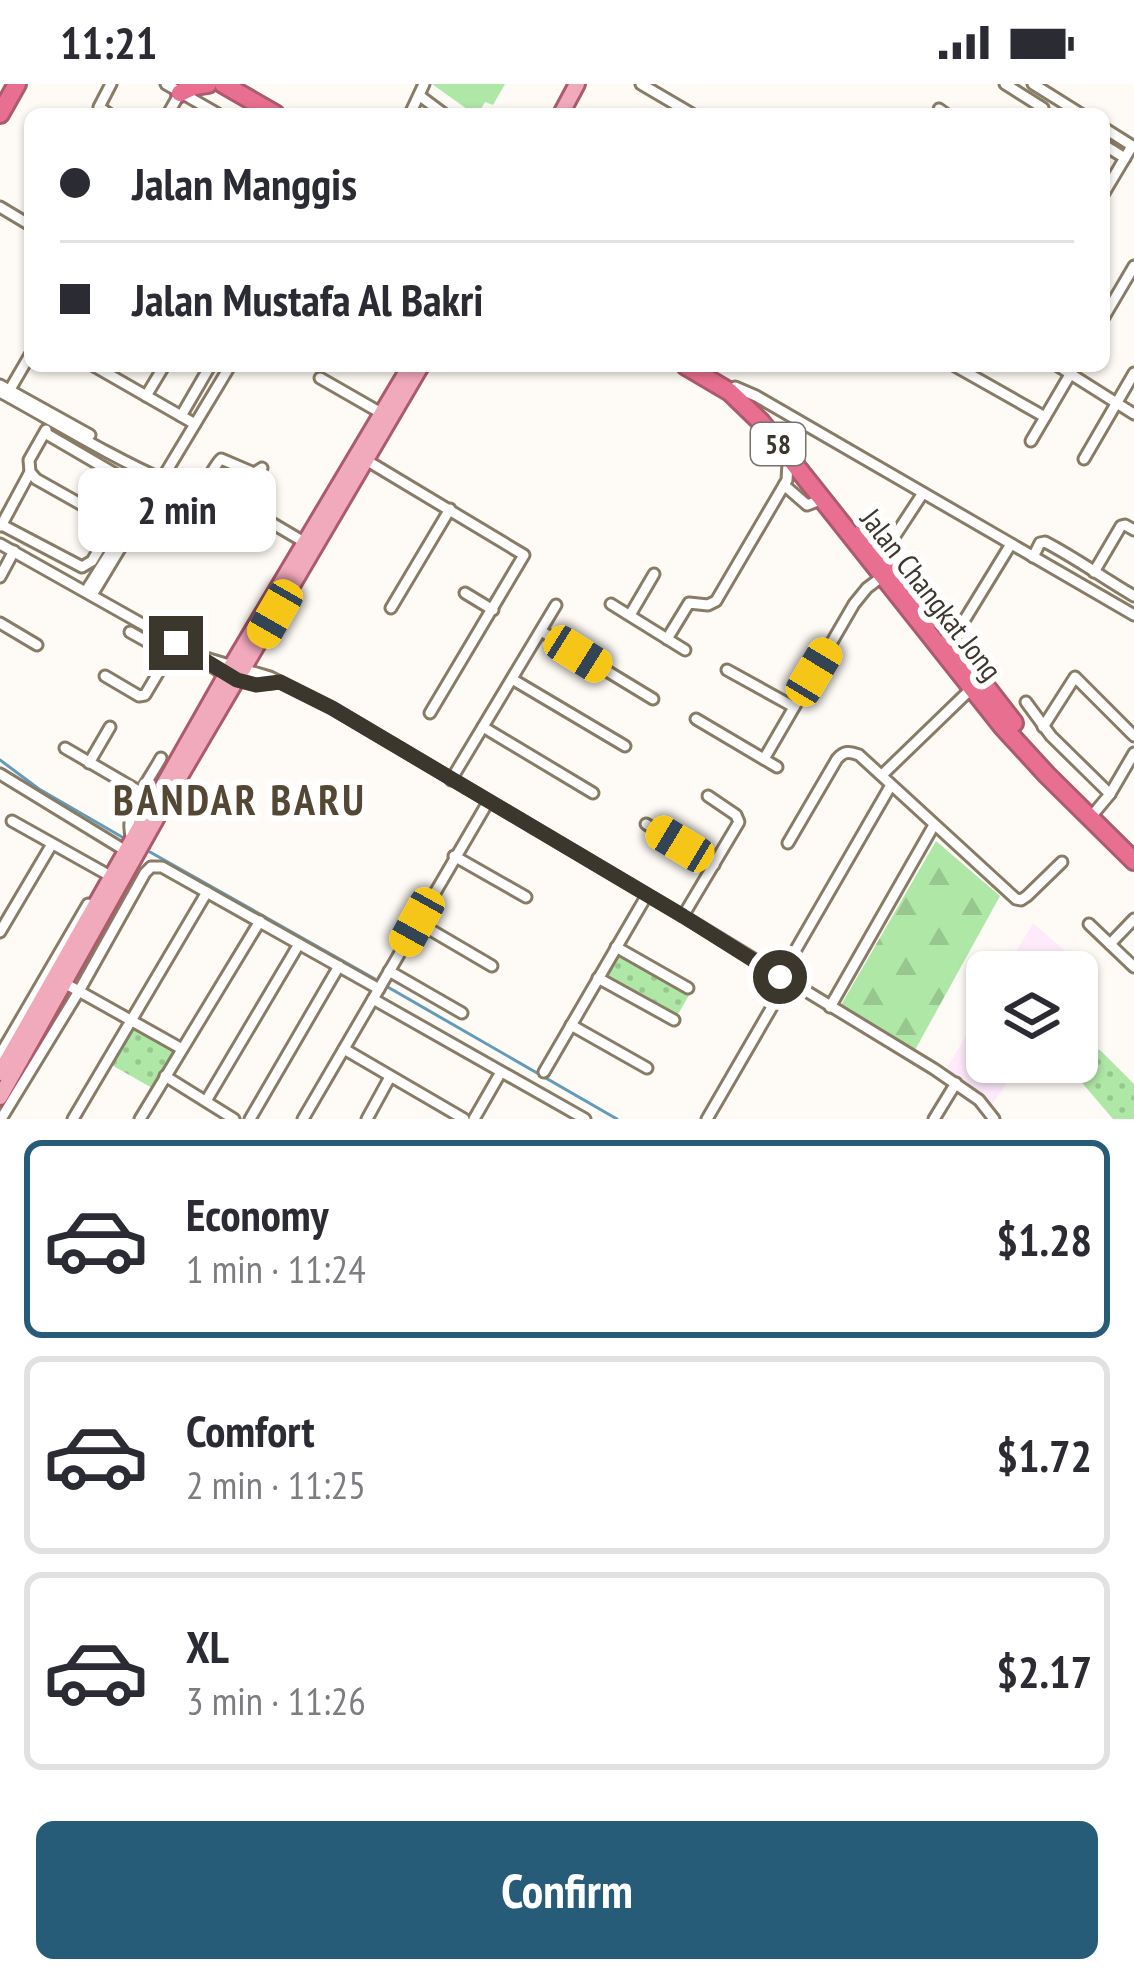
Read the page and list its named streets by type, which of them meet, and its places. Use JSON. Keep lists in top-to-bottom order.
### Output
{
  "streets": {
    "highway": ["58", "Jalan Changkat Jong"]
  },
  "districts": ["BANDAR BARU"],
  "page": {
    "status": "11:21",
    "banner": ["Jalan Manggis", "Jalan Mustafa Al Bakri"],
    "bubble": "2 min",
    "list": [
      {
        "name": "Economy",
        "note": "1 min · 11:24",
        "value": "$1.28"
      },
      {
        "name": "Comfort",
        "note": "2 min · 11:25",
        "value": "$1.72"
      },
      {
        "name": "XL",
        "note": "3 min · 11:26",
        "value": "$2.17"
      }
    ],
    "buttons": "Confirm"
  }
}
